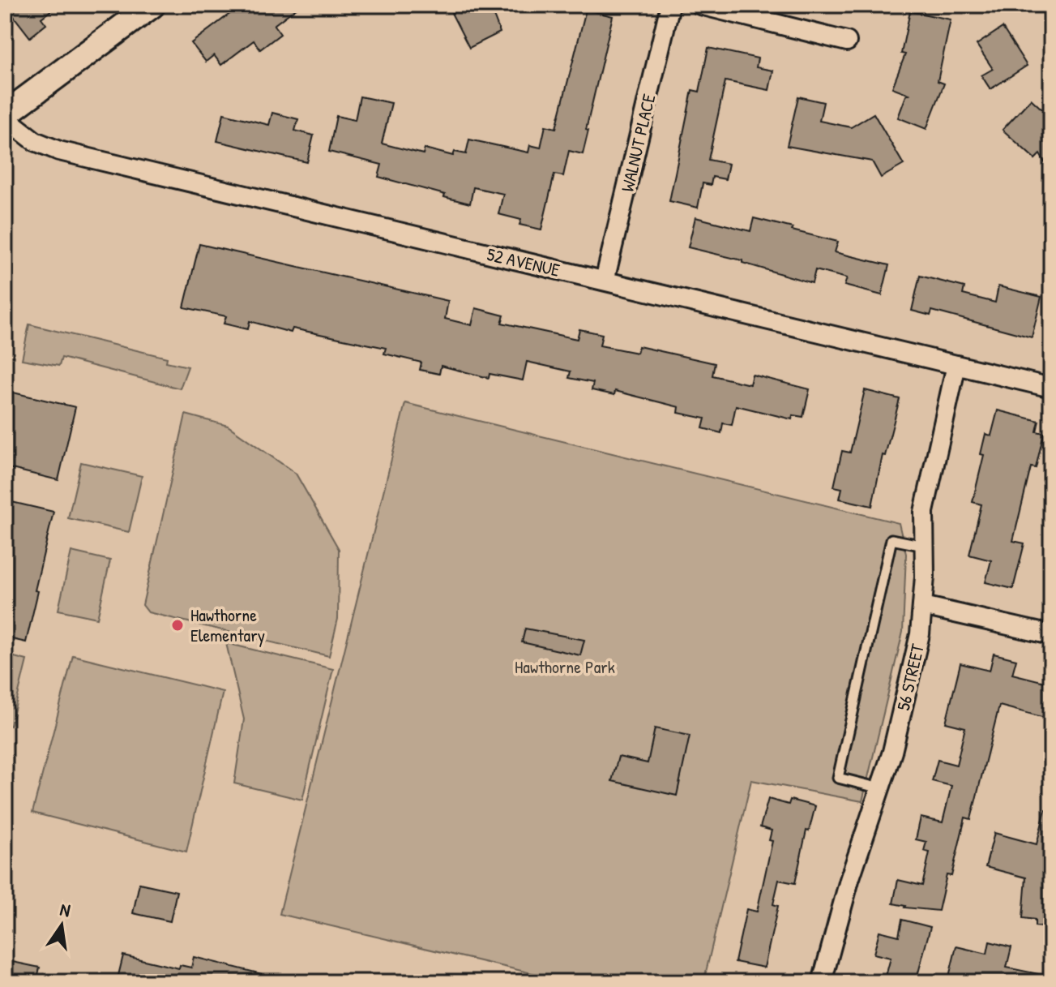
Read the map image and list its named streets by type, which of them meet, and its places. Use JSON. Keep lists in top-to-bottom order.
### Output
{
  "streets": {
    "street": ["WALNUT PLACE", "52 AVENUE", "56 STREET"]
  },
  "crossings": [
    ["WALNUT PLACE", "52 AVENUE"],
    ["52 AVENUE", "56 STREET"]
  ],
  "parks": ["Hawthorne Park"],
  "places": ["Hawthorne Elementary"],
  "north": "top"
}
